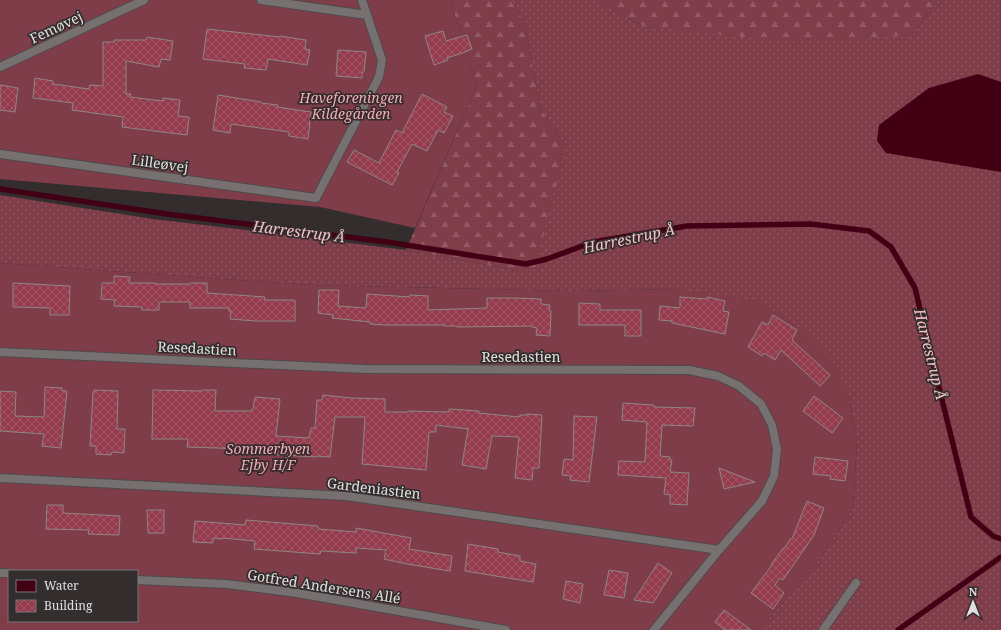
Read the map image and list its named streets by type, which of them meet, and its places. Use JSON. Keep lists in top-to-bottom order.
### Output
{
  "streets": {
    "lane": [
      "Femøvej",
      "Lilleøvej",
      "Resedastien",
      "Gardeniastien",
      "Gotfred Andersens Allé"
    ]
  },
  "crossings": [
    ["Resedastien", "Gardeniastien"]
  ],
  "water": ["Harrestrup Å"],
  "parks": ["Haveforeningen Kildegården", "Sommerbyen Ejby H/F"],
  "legend": ["Water", "Building"],
  "north": "top"
}
